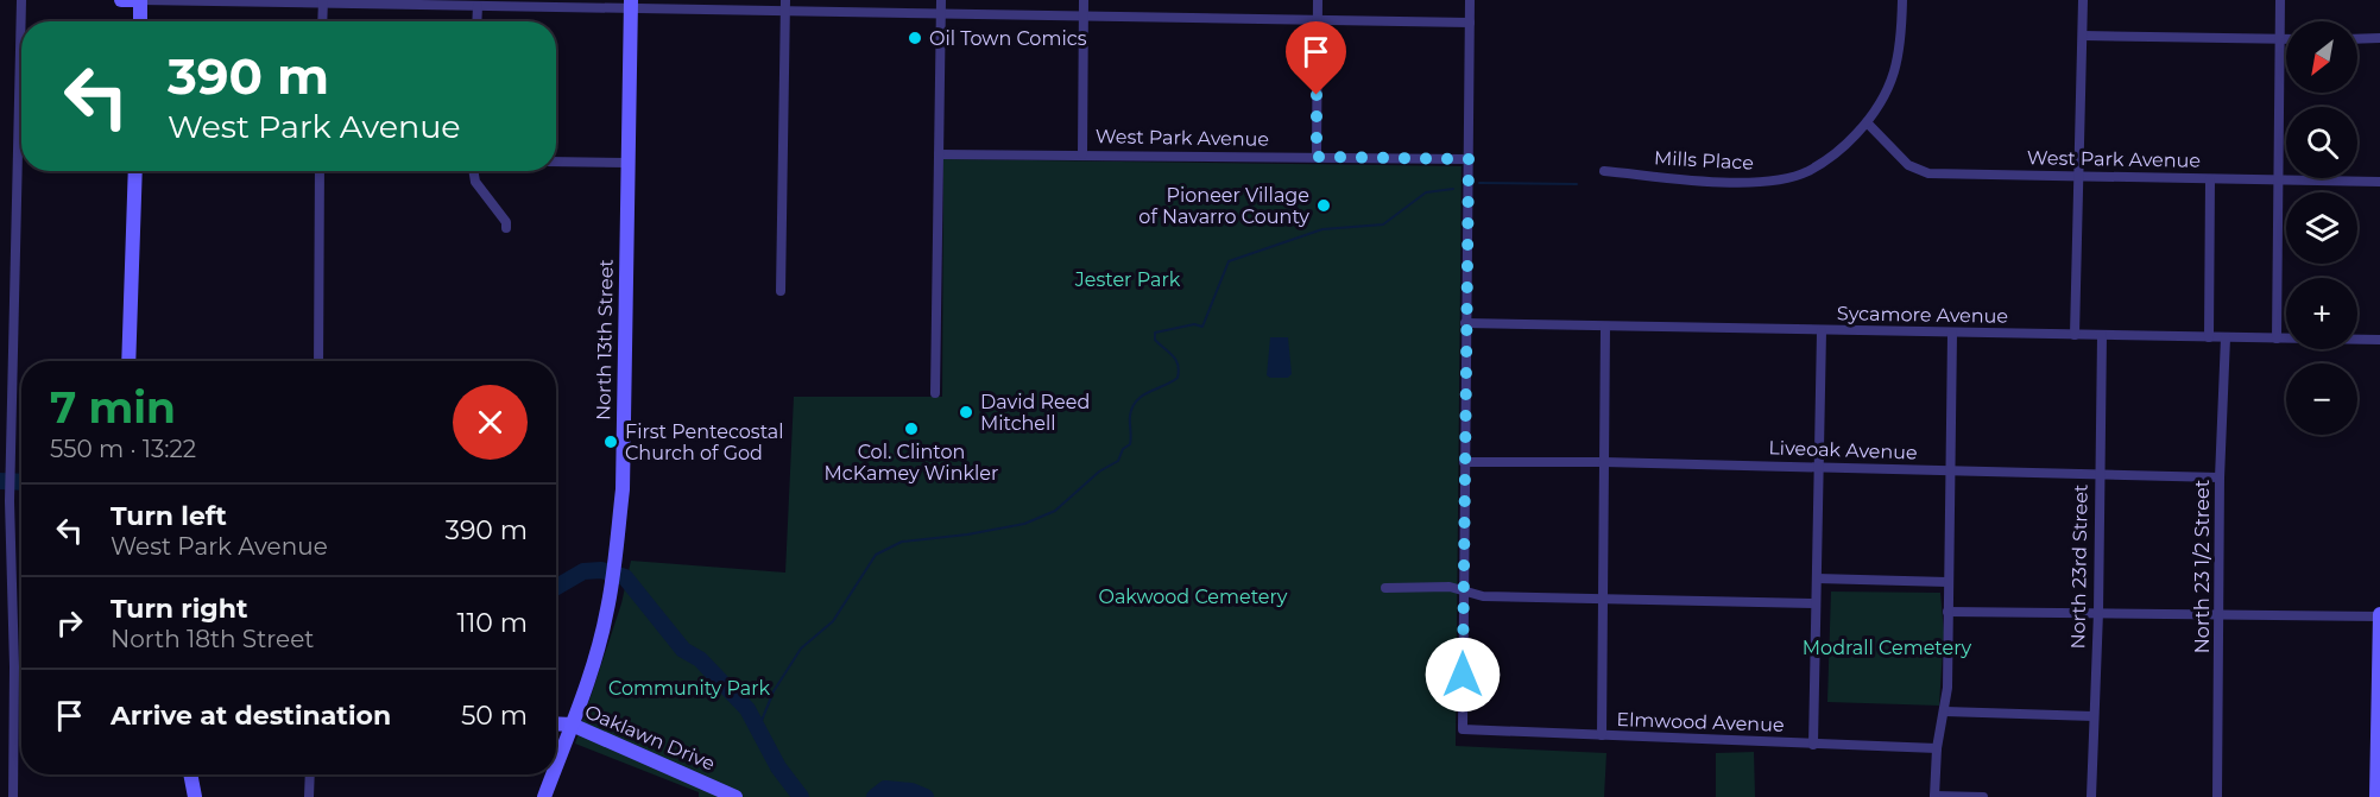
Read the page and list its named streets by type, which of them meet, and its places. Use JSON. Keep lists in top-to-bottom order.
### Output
{
  "streets": {
    "street": [
      "West Park Avenue",
      "Mills Place",
      "Sycamore Avenue",
      "North 13th Street",
      "Liveoak Avenue",
      "North 23rd Street",
      "North 23 1/2 Street",
      "Elmwood Avenue",
      "Oaklawn Drive"
    ]
  },
  "crossings": [
    ["West Park Avenue", "Mills Place"],
    ["Sycamore Avenue", "North 23rd Street"],
    ["Sycamore Avenue", "North 23 1/2 Street"],
    ["North 13th Street", "Oaklawn Drive"],
    ["Liveoak Avenue", "North 23rd Street"],
    ["Liveoak Avenue", "North 23 1/2 Street"]
  ],
  "parks": [
    "Jester Park",
    "Oakwood Cemetery",
    "Modrall Cemetery",
    "Community Park"
  ],
  "places": [
    "Oil Town Comics",
    "Pioneer Village of Navarro County",
    "David Reed Mitchell",
    "Col. Clinton McKamey Winkler",
    "First Pentecostal Church of God"
  ],
  "north": "bottom left",
  "page": {
    "map_buttons": ["+", "−"],
    "turn": ["390 m", "West Park Avenue"],
    "heading": ["7 min", "550 m · 13:22"],
    "list": [
      {
        "name": "Turn left",
        "note": "West Park Avenue",
        "value": "390 m"
      },
      {
        "name": "Turn right",
        "note": "North 18th Street",
        "value": "110 m"
      },
      {
        "name": "Arrive at destination",
        "value": "50 m"
      }
    ]
  }
}
